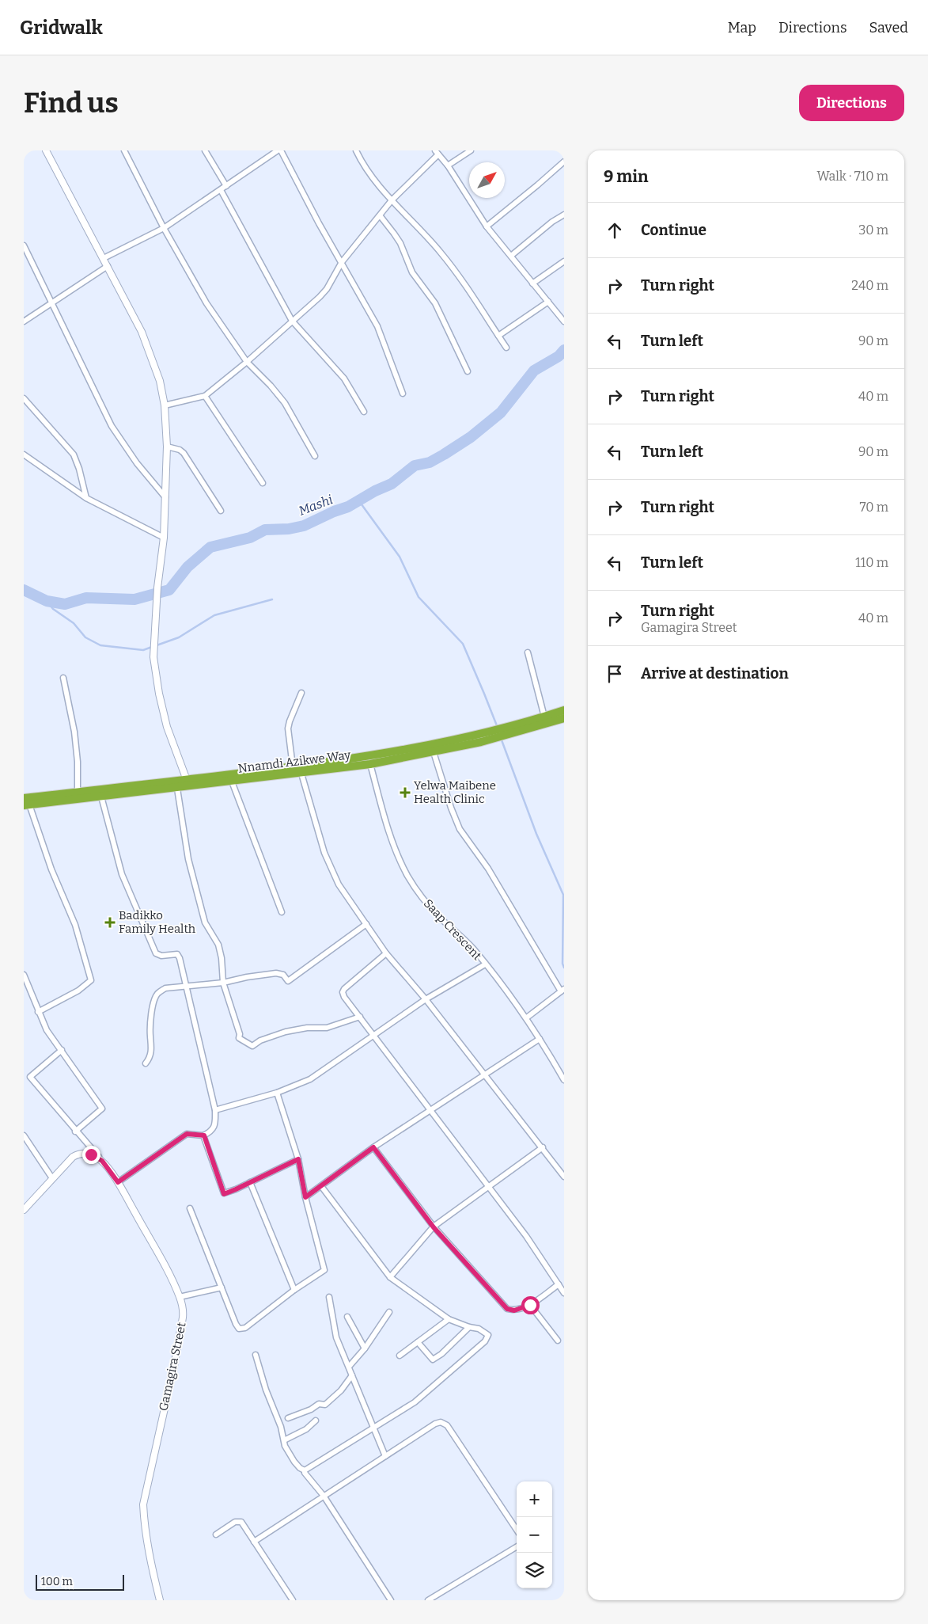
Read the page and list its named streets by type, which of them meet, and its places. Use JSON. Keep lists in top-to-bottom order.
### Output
{
  "streets": {
    "highway": ["Nnamdi Azikwe Way"],
    "street": ["Saap Crescent", "Gamagira Street"]
  },
  "crossings": [
    ["Nnamdi Azikwe Way", "Saap Crescent"]
  ],
  "water": ["Mashi"],
  "places": {
    "health": ["Yelwa Maibene Health Clinic", "Badikko Family Health"]
  },
  "scale_bar": "100 m",
  "north": "top right",
  "page": {
    "header": "Gridwalk",
    "nav": ["Map", "Directions", "Saved"],
    "buttons": "Directions",
    "title": "Find us",
    "heading": ["9 min", "Walk · 710 m"],
    "list": [
      ["Continue", "30 m"],
      ["Turn right", "240 m"],
      ["Turn left", "90 m"],
      ["Turn right", "40 m"],
      ["Turn left", "90 m"],
      ["Turn right", "70 m"],
      ["Turn left", "110 m"],
      ["Turn right", "Gamagira Street", "40 m"],
      "Arrive at destination"
    ],
    "map_buttons": ["+", "−"],
    "scale": "100 m"
  }
}
